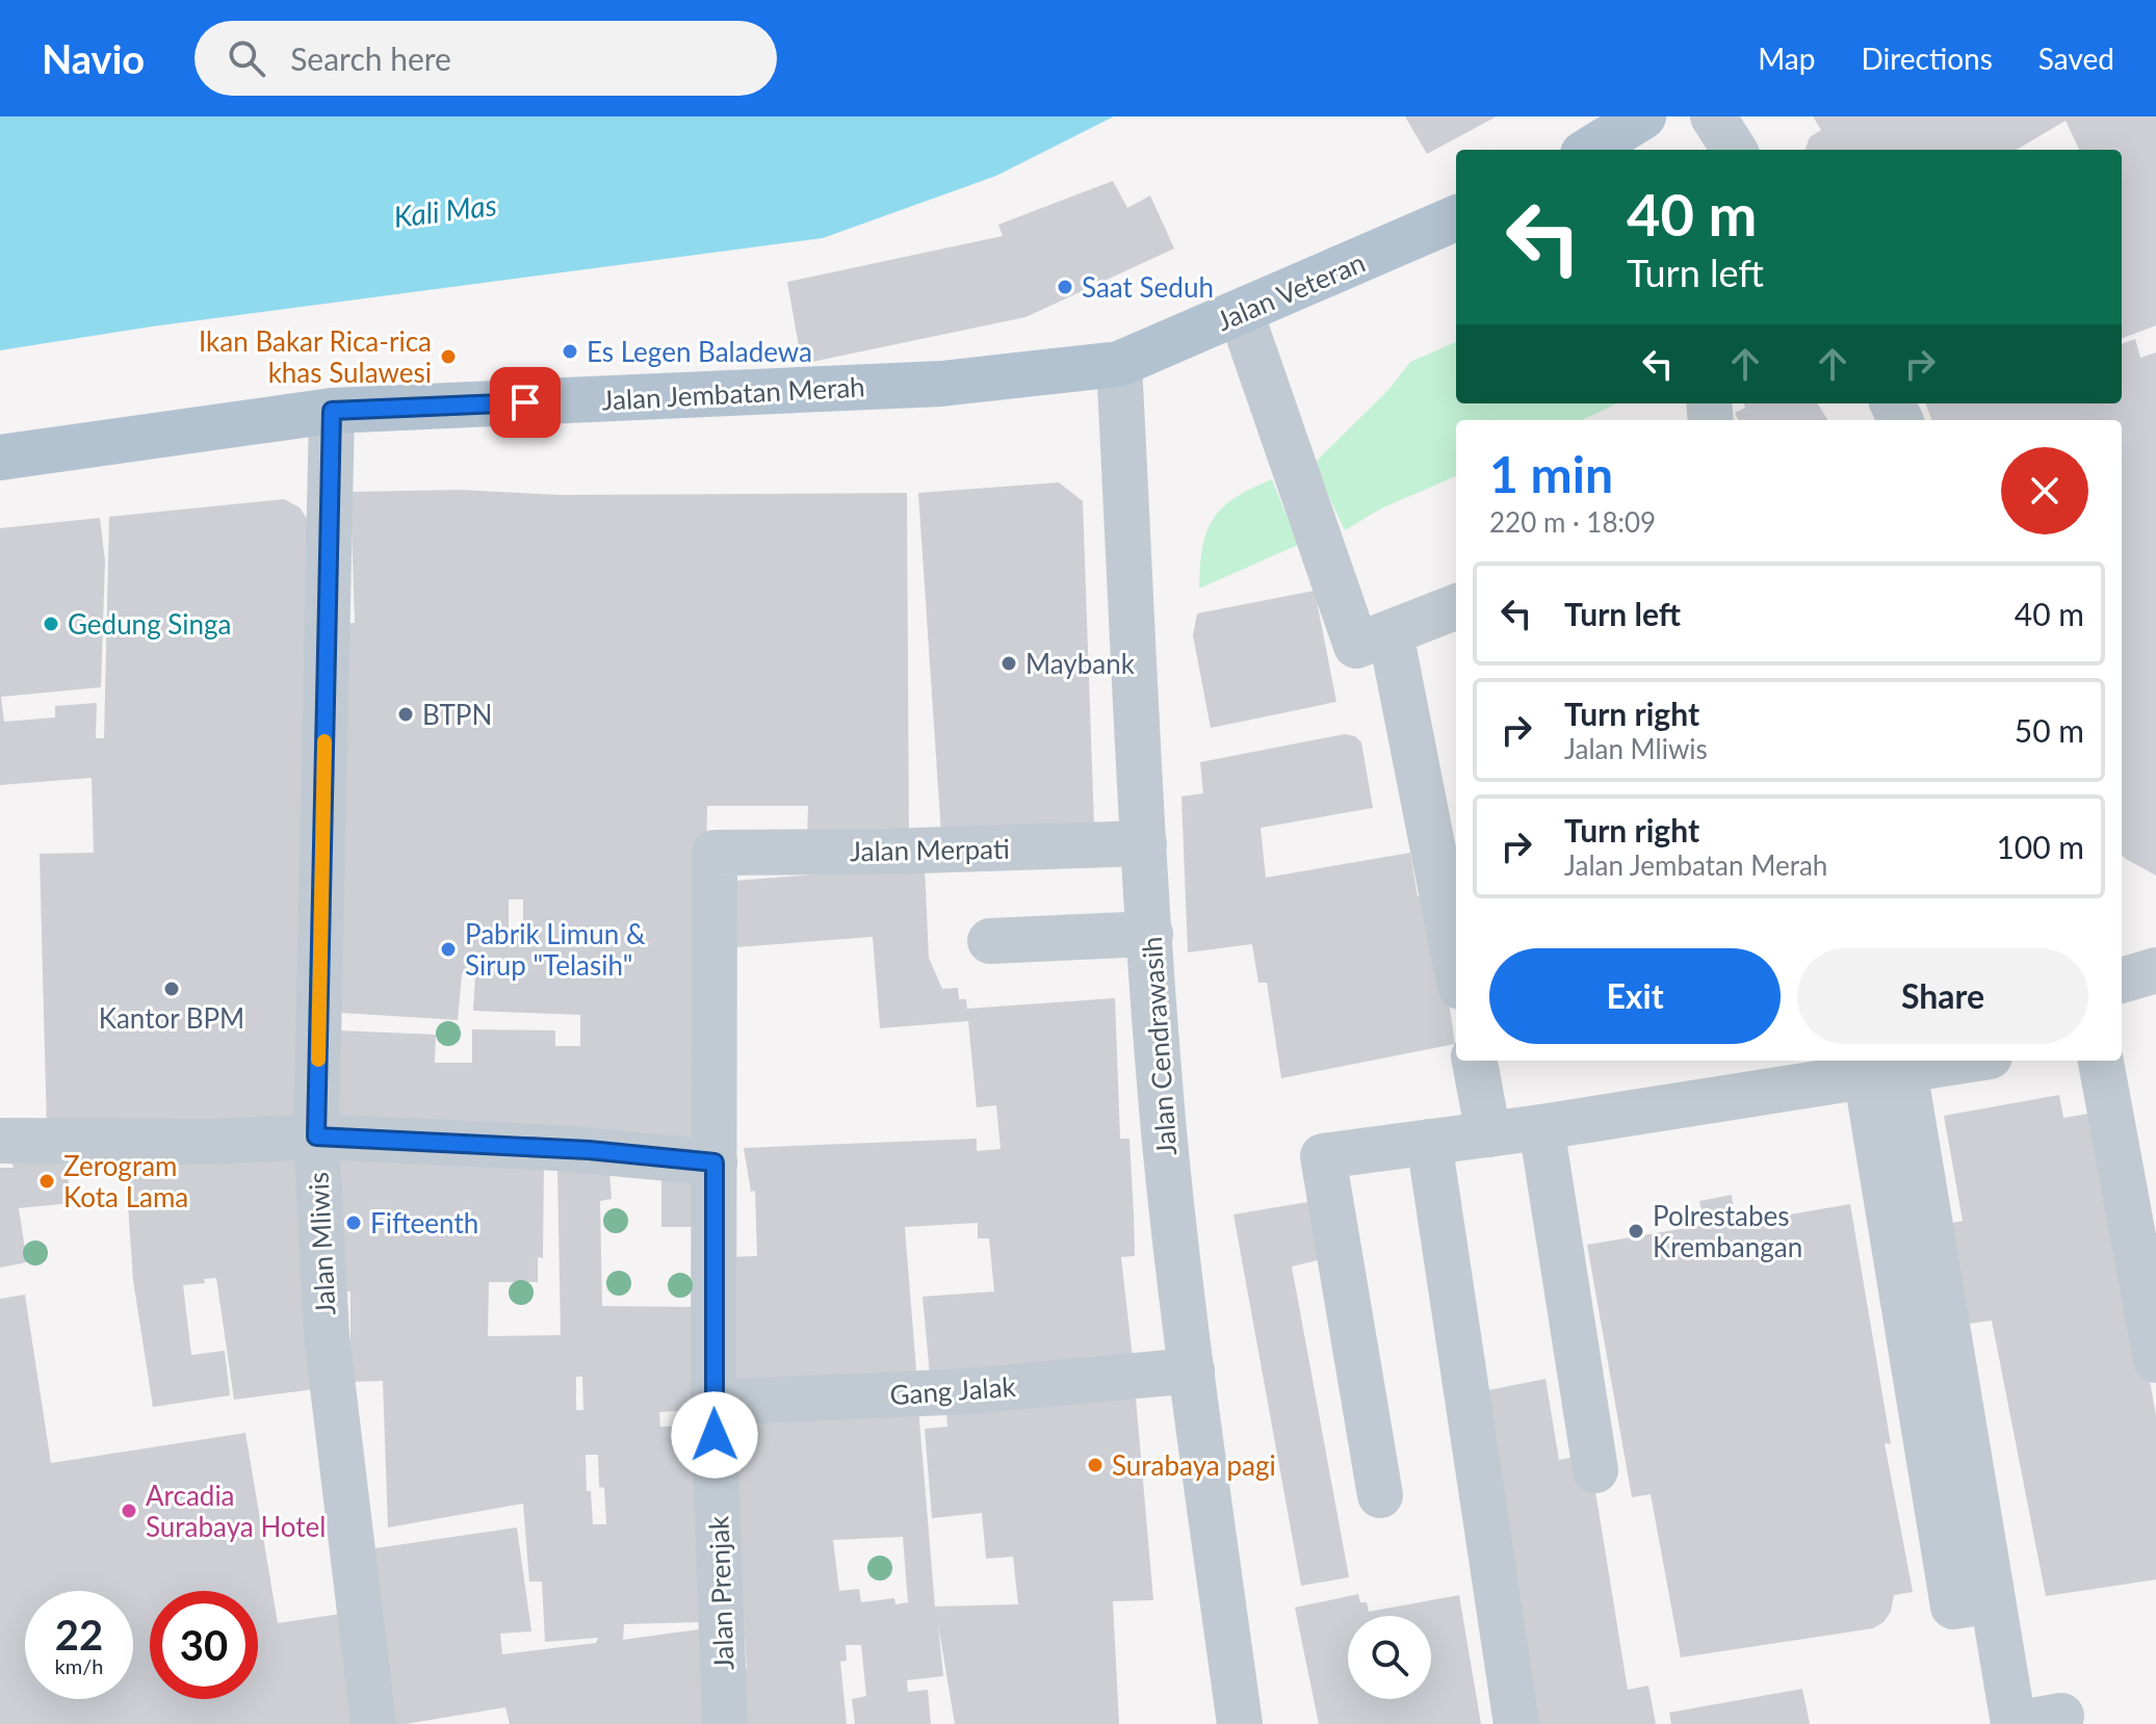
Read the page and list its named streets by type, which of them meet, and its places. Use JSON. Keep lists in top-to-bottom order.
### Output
{
  "streets": {
    "main road": ["Jalan Veteran", "Jalan Jembatan Merah"],
    "street": [
      "Jalan Merpati",
      "Jalan Cendrawasih",
      "Jalan Mliwis",
      "Gang Jalak",
      "Jalan Prenjak"
    ]
  },
  "crossings": [
    ["Jalan Veteran", "Jalan Jembatan Merah"],
    ["Jalan Veteran", "Jalan Cendrawasih"],
    ["Jalan Jembatan Merah", "Jalan Cendrawasih"],
    ["Jalan Jembatan Merah", "Jalan Mliwis"],
    ["Jalan Merpati", "Jalan Cendrawasih"],
    ["Jalan Merpati", "Jalan Prenjak"],
    ["Jalan Cendrawasih", "Gang Jalak"],
    ["Gang Jalak", "Jalan Prenjak"]
  ],
  "water": ["Kali Mas"],
  "places": [
    "Saat Seduh",
    "Es Legen Baladewa",
    "Ikan Bakar Rica-rica khas Sulawesi",
    "Gedung Singa",
    "Maybank",
    "BTPN",
    "Pabrik Limun & Sirup \"Telasih\"",
    "Kantor BPM",
    "Zerogram Kota Lama",
    "Fifteenth",
    "Polrestabes Krembangan",
    "Surabaya pagi",
    "Arcadia Surabaya Hotel"
  ],
  "page": {
    "header": "Navio",
    "search": "Search here",
    "nav": ["Map", "Directions", "Saved"],
    "turn": ["40 m", "Turn left"],
    "heading": ["1 min", "220 m · 18:09"],
    "list": [
      {
        "name": "Turn left",
        "value": "40 m"
      },
      {
        "name": "Turn right",
        "note": "Jalan Mliwis",
        "value": "50 m"
      },
      {
        "name": "Turn right",
        "note": "Jalan Jembatan Merah",
        "value": "100 m"
      }
    ],
    "buttons": ["Exit", "Share"],
    "speed": "22 km/h",
    "limit": "30"
  }
}
